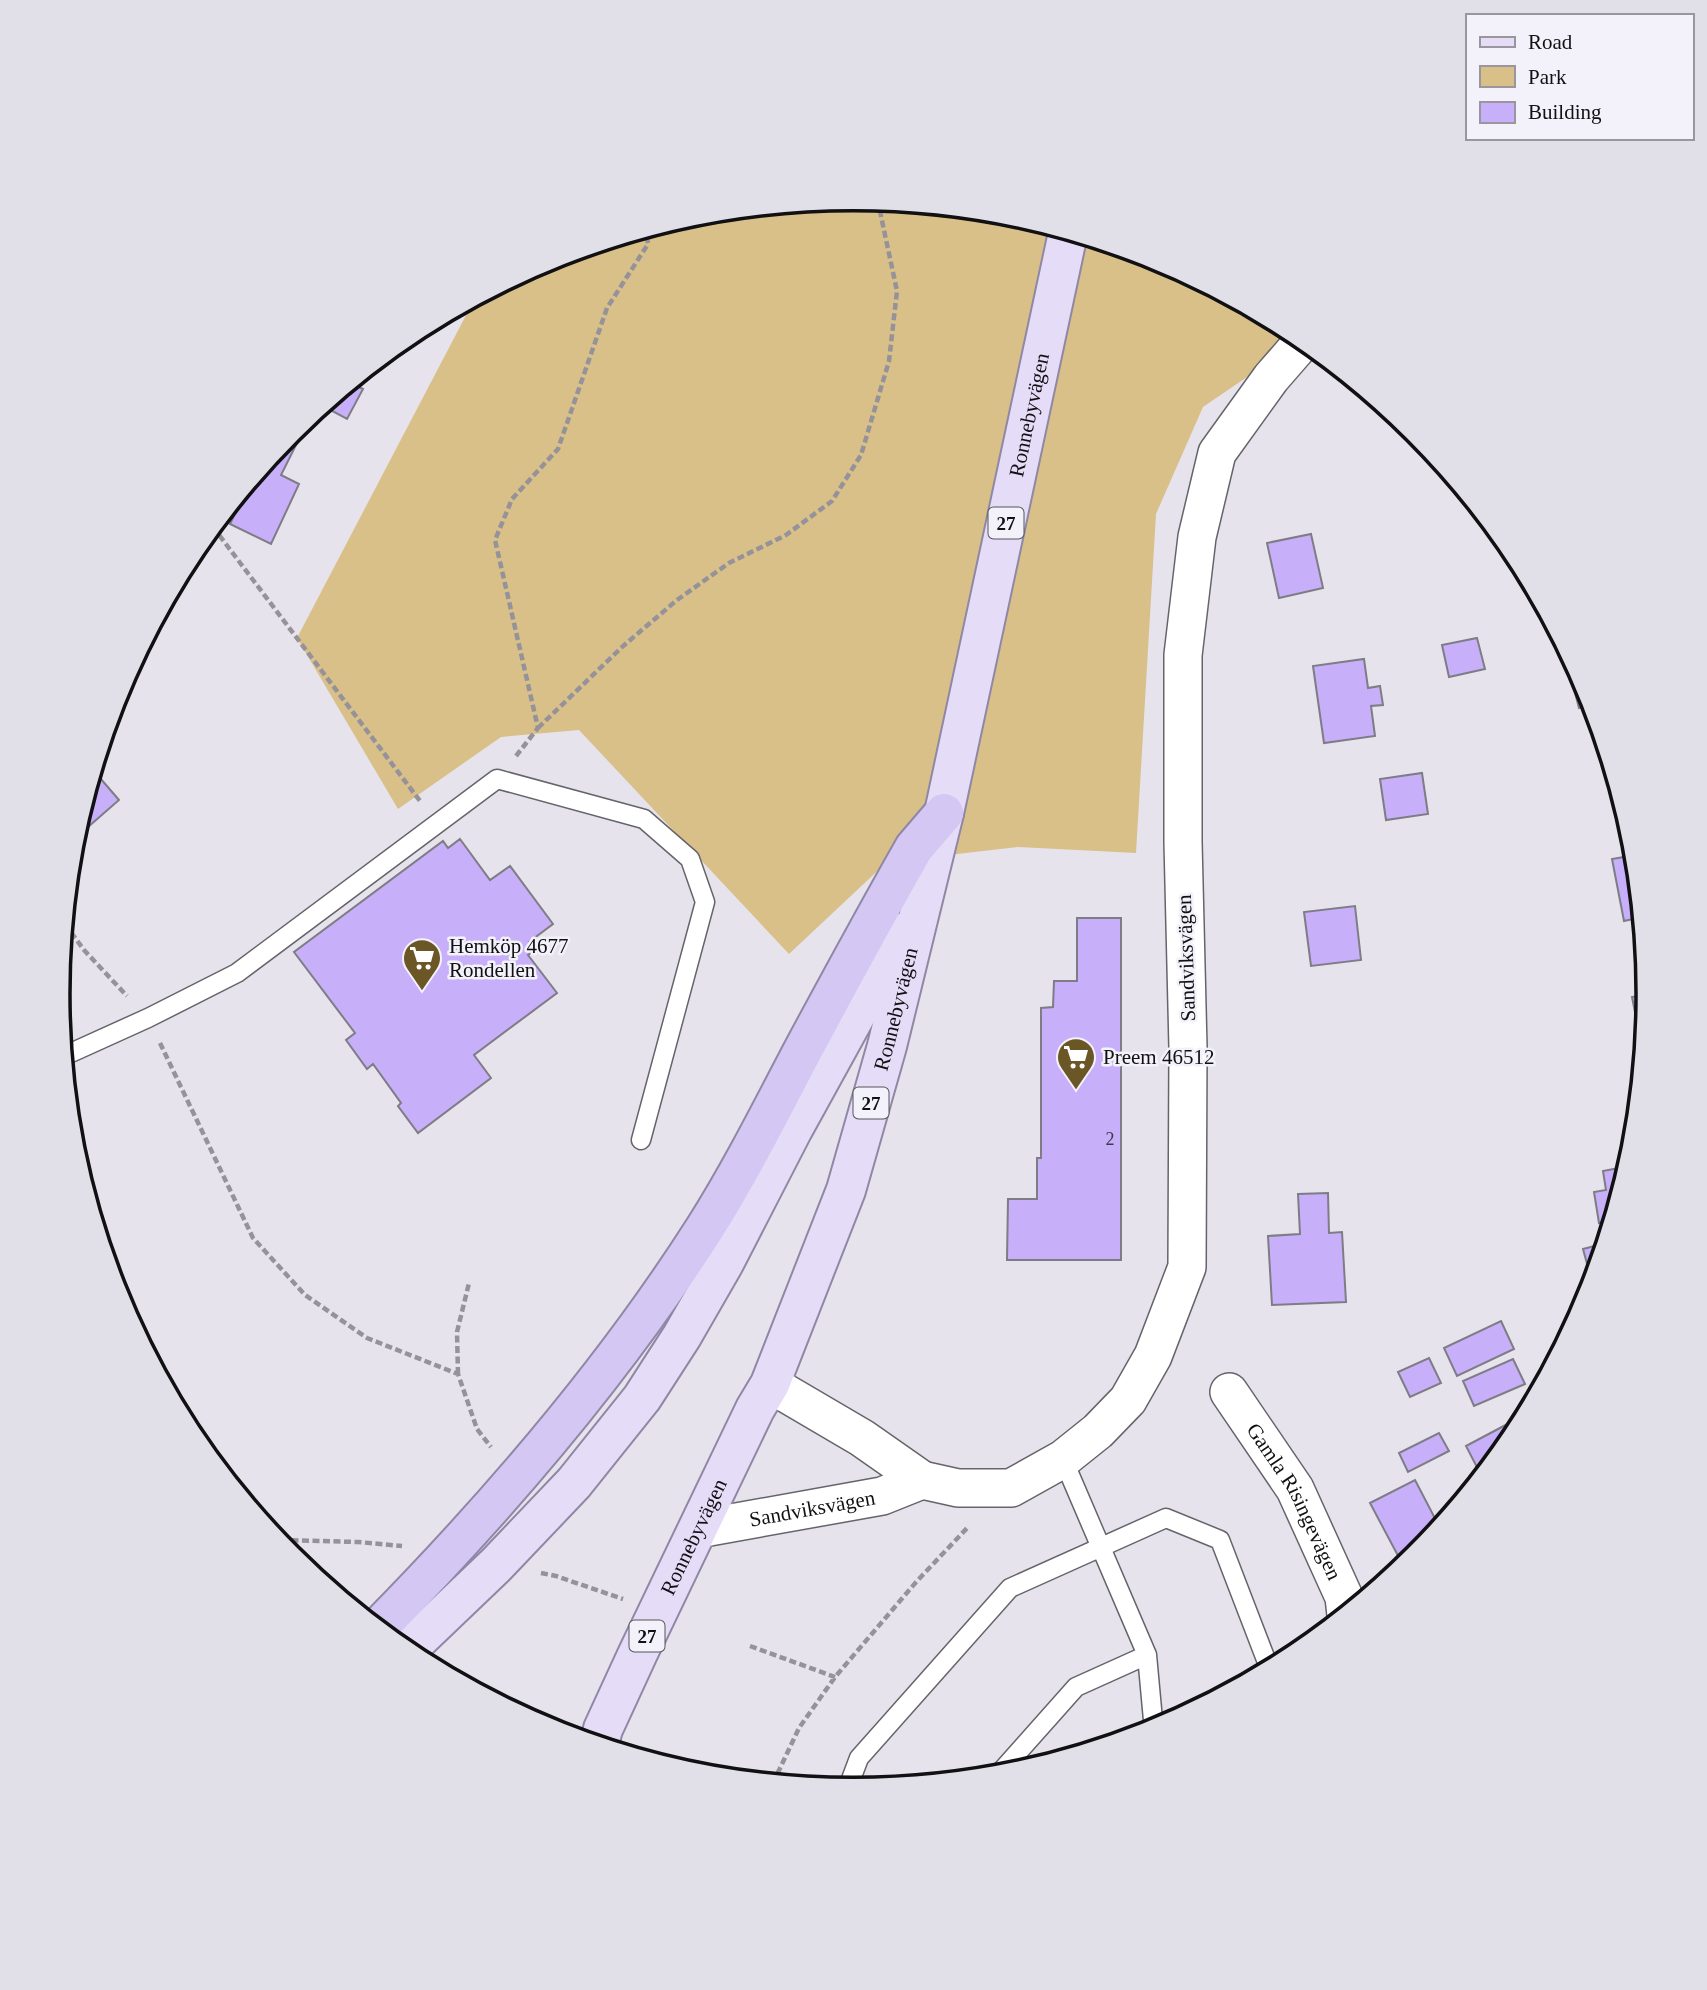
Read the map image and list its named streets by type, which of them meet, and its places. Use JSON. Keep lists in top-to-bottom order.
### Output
{
  "streets": {
    "main road": ["Ronnebyvägen", "27"],
    "street": ["Sandviksvägen", "Gamla Risingevägen"]
  },
  "crossings": [
    ["Ronnebyvägen", "Sandviksvägen"]
  ],
  "places": {
    "supermarket": ["Hemköp 4677 Rondellen", "Preem 46512"]
  },
  "house_numbers": ["2"],
  "legend": ["Road", "Park", "Building"]
}
